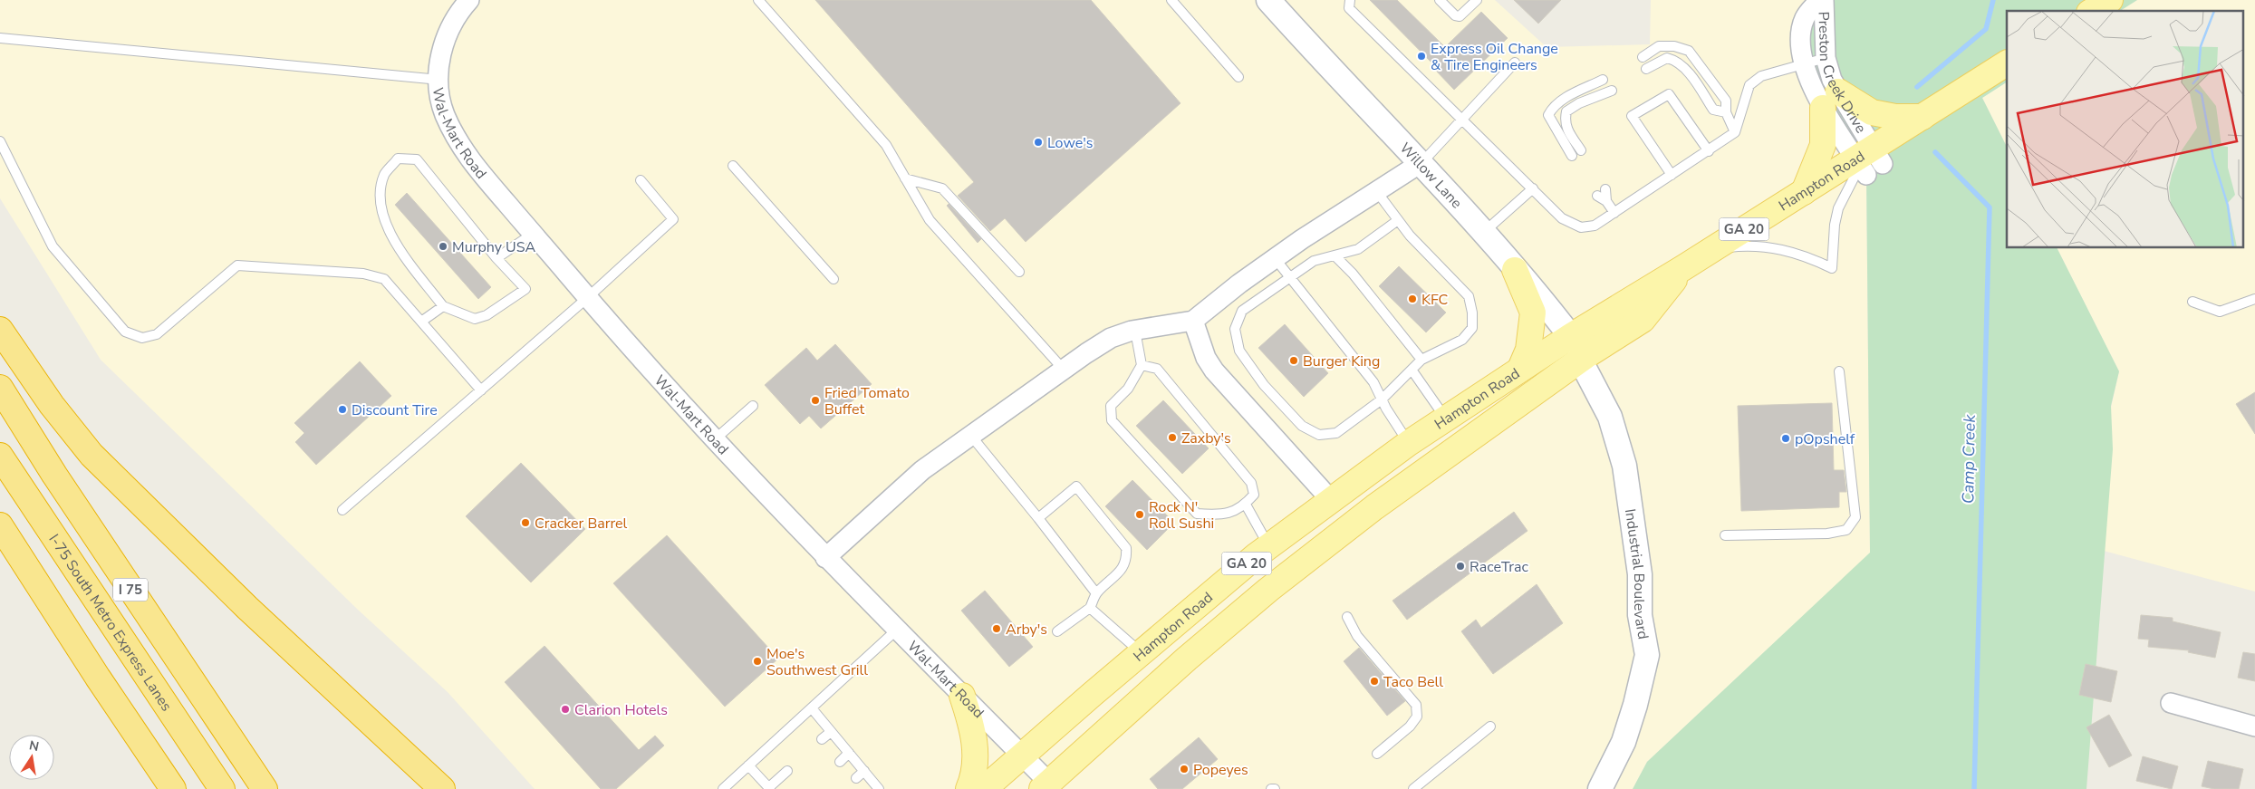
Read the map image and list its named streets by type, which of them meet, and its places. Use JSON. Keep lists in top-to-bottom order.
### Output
{
  "streets": {
    "highway": ["I 75", "I-75 South Metro Express Lanes"],
    "main road": ["Hampton Road", "GA 20"],
    "street": [
      "Preston Creek Drive",
      "Wal-Mart Road",
      "Willow Lane",
      "Industrial Boulevard"
    ]
  },
  "crossings": [
    ["Preston Creek Drive", "Hampton Road"],
    ["Wal-Mart Road", "Hampton Road"],
    ["Willow Lane", "Hampton Road"],
    ["Willow Lane", "Industrial Boulevard"],
    ["Hampton Road", "Industrial Boulevard"]
  ],
  "water": ["Camp Creek"],
  "places": [
    "Express Oil Change & Tire Engineers",
    "Lowe's",
    "Murphy USA",
    "KFC",
    "Burger King",
    "Fried Tomato Buffet",
    "Discount Tire",
    "Zaxby's",
    "pOpshelf",
    "Rock N' Roll Sushi",
    "Cracker Barrel",
    "RaceTrac",
    "Arby's",
    "Moe's Southwest Grill",
    "Taco Bell",
    "Clarion Hotels",
    "Popeyes"
  ],
  "north": "top"
}
